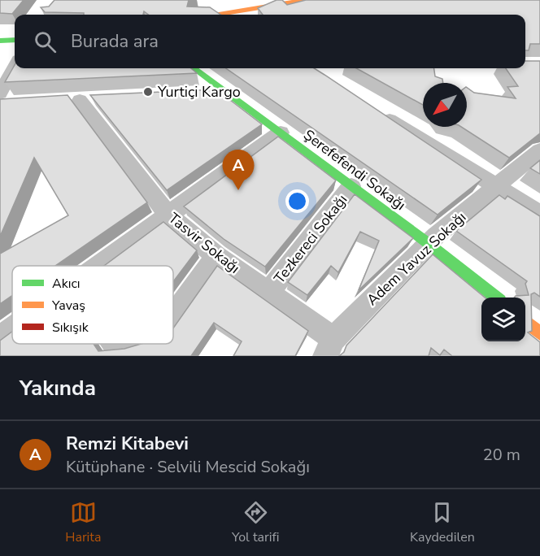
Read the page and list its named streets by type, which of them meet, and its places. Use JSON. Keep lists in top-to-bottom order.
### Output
{
  "streets": {
    "main road": ["Şerefefendi Sokağı"],
    "street": ["Tezkereci Sokağı", "Tasvir Sokağı", "Adem Yavuz Sokağı"]
  },
  "crossings": [
    ["Şerefefendi Sokağı", "Tezkereci Sokağı"],
    ["Şerefefendi Sokağı", "Adem Yavuz Sokağı"],
    ["Tezkereci Sokağı", "Tasvir Sokağı"],
    ["Tasvir Sokağı", "Adem Yavuz Sokağı"]
  ],
  "places": ["Yurtiçi Kargo"],
  "legend": ["Akıcı", "Yavaş", "Sıkışık"],
  "north": "bottom left",
  "page": {
    "search": "Burada ara",
    "pins": "A",
    "heading": "Yakında",
    "list": [
      {
        "mark": "A",
        "name": "Remzi Kitabevi",
        "note": "Kütüphane · Selvili Mescid Sokağı",
        "value": "20 m"
      }
    ],
    "nav": ["Harita", "Yol tarifi", "Kaydedilen"]
  }
}
